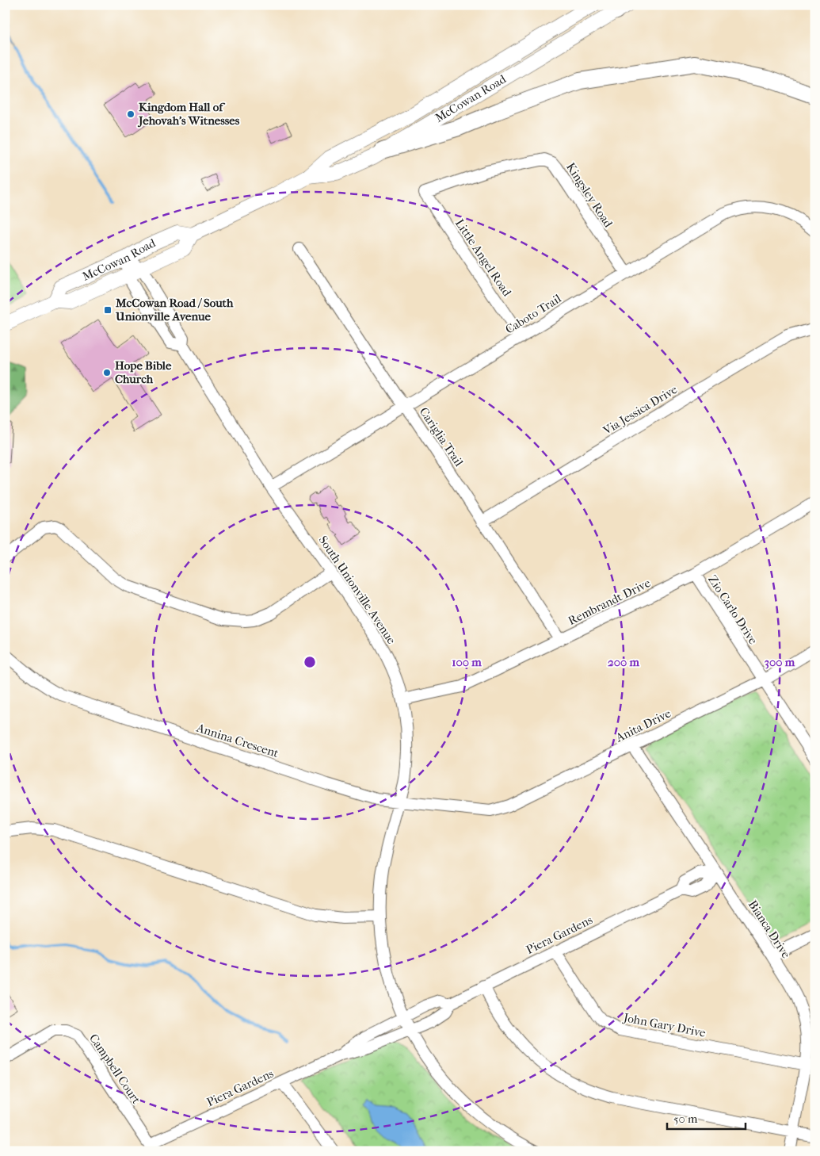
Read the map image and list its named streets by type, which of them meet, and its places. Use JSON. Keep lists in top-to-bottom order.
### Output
{
  "streets": {
    "main road": ["McCowan Road"],
    "street": [
      "Kingsley Road",
      "Little Angel Road",
      "Caboto Trail",
      "Via Jessica Drive",
      "Cariglia Trail",
      "South Unionville Avenue",
      "Rembrandt Drive",
      "Zio Carlo Drive",
      "Anita Drive",
      "Annina Crescent",
      "Bianca Drive",
      "Piera Gardens",
      "John Gary Drive",
      "Campbell Court"
    ]
  },
  "crossings": [
    ["McCowan Road", "South Unionville Avenue"],
    ["Kingsley Road", "Little Angel Road"],
    ["Kingsley Road", "Caboto Trail"],
    ["Little Angel Road", "Caboto Trail"],
    ["Caboto Trail", "Cariglia Trail"],
    ["Caboto Trail", "South Unionville Avenue"],
    ["Via Jessica Drive", "Cariglia Trail"],
    ["Cariglia Trail", "Rembrandt Drive"],
    ["South Unionville Avenue", "Rembrandt Drive"],
    ["South Unionville Avenue", "Annina Crescent"],
    ["South Unionville Avenue", "Piera Gardens"],
    ["Rembrandt Drive", "Zio Carlo Drive"],
    ["Zio Carlo Drive", "Anita Drive"],
    ["Anita Drive", "Annina Crescent"],
    ["Anita Drive", "Bianca Drive"],
    ["Bianca Drive", "Piera Gardens"],
    ["Bianca Drive", "John Gary Drive"],
    ["Piera Gardens", "John Gary Drive"],
    ["Piera Gardens", "Campbell Court"]
  ],
  "places": {
    "other": ["Kingdom Hall of Jehovah's Witnesses", "Hope Bible Church"],
    "transit": ["McCowan Road / South Unionville Avenue"]
  },
  "scale_bar": "50 m",
  "rings": ["100 m", "200 m", "300 m"]
}
